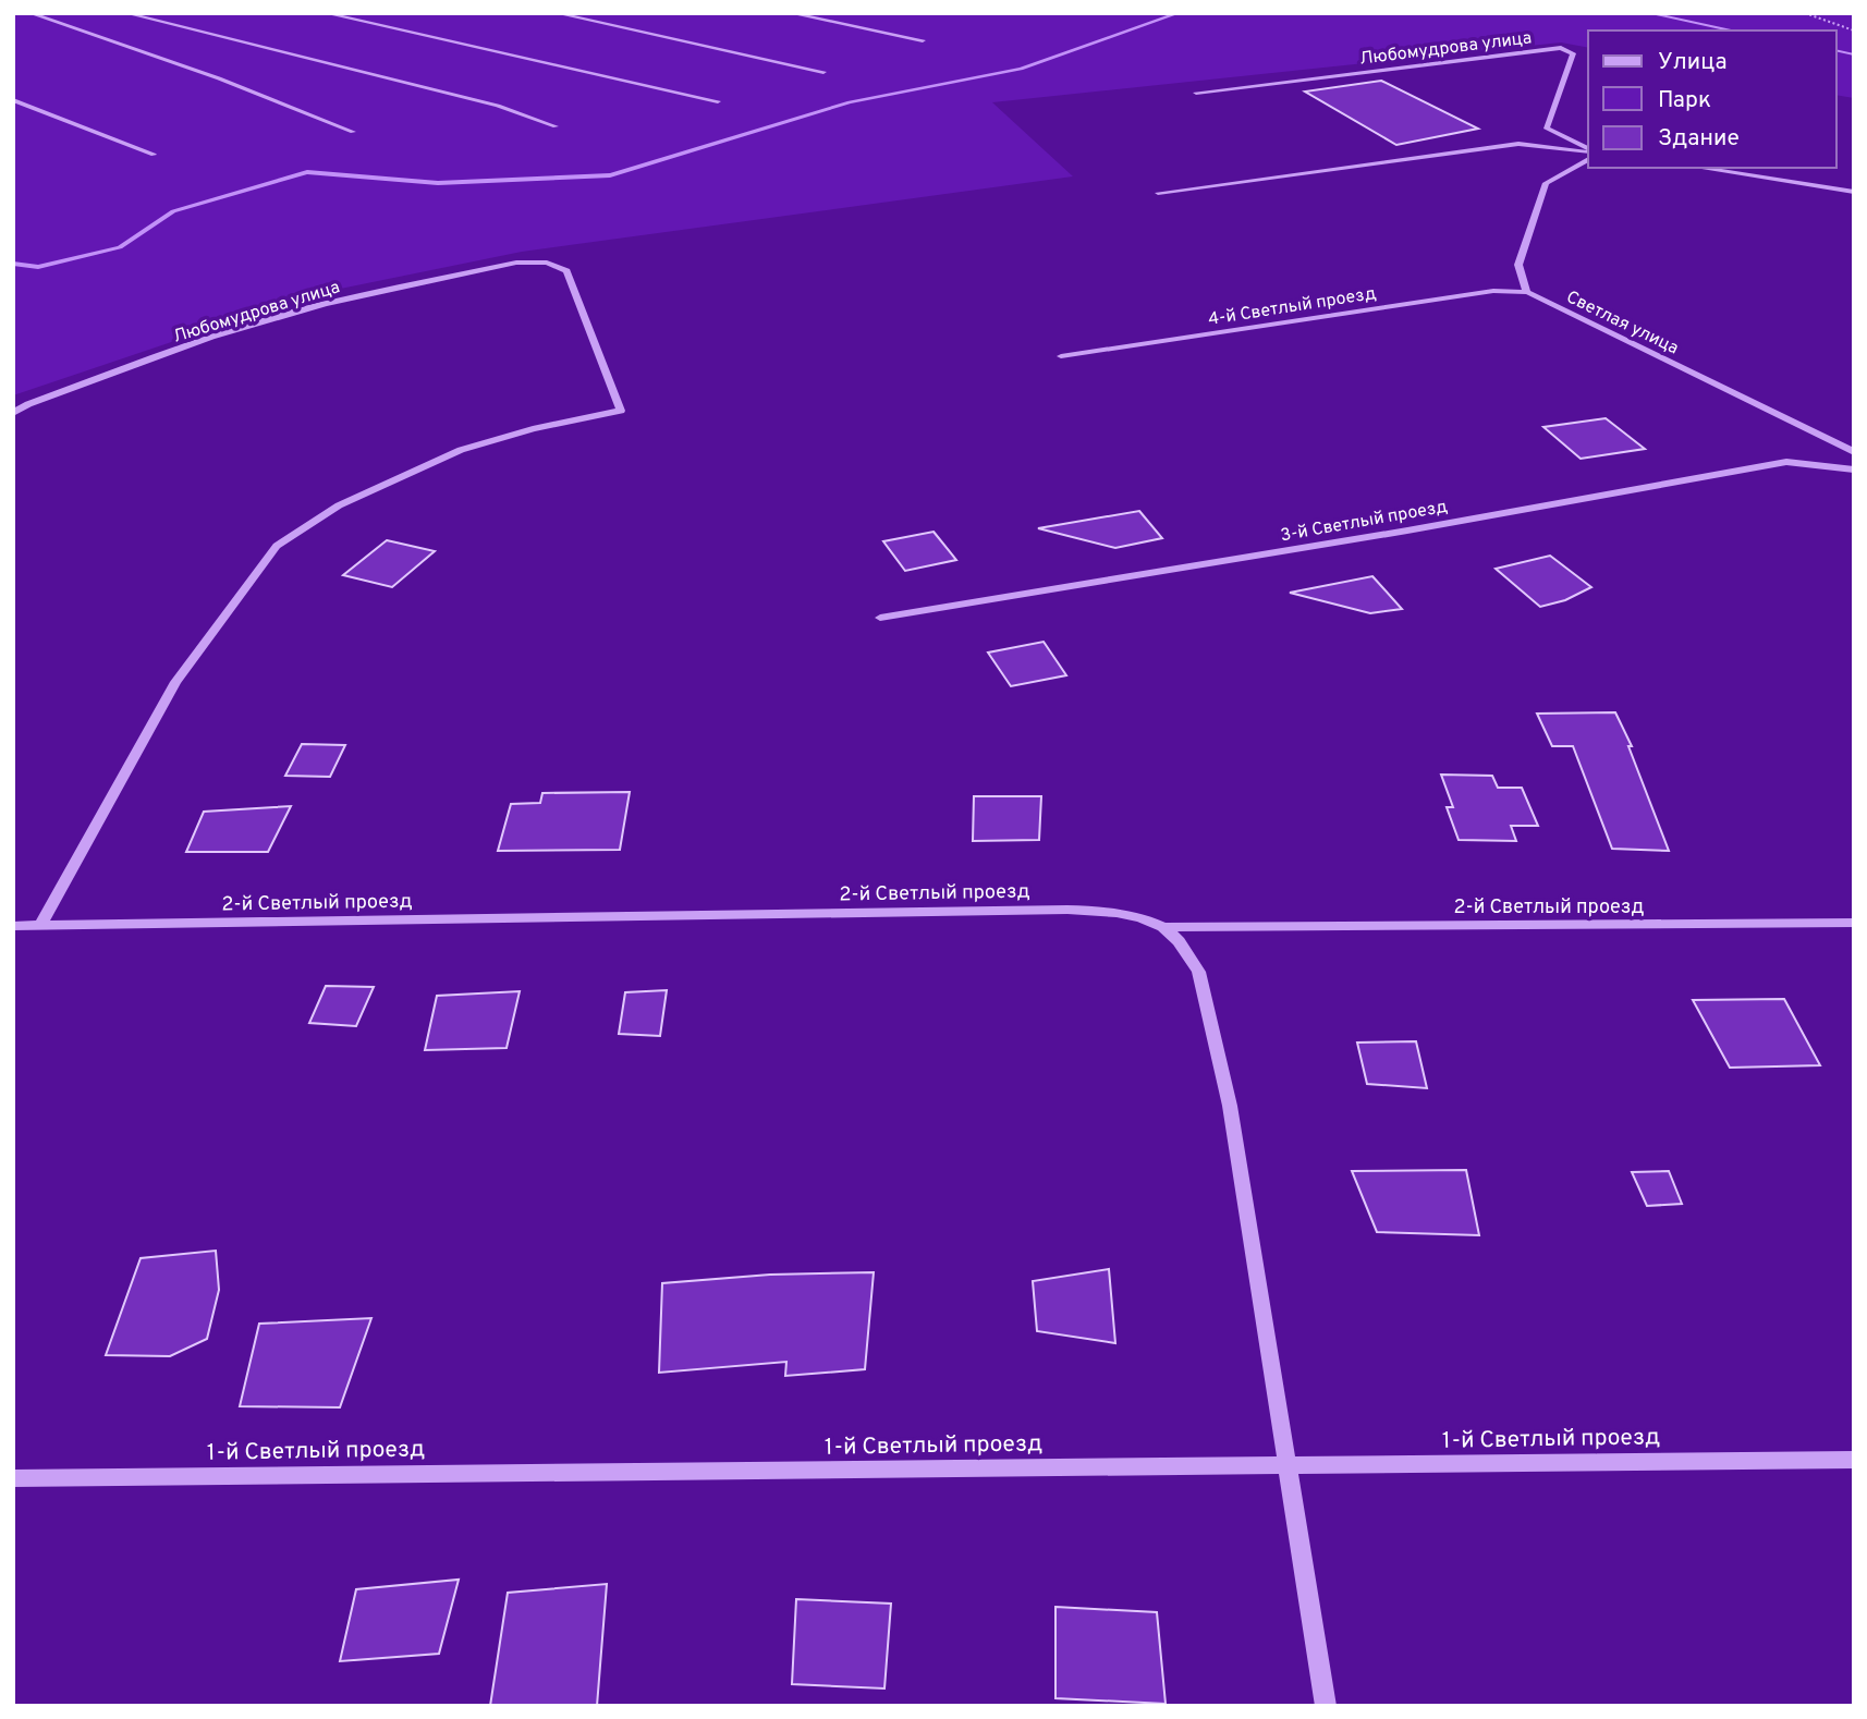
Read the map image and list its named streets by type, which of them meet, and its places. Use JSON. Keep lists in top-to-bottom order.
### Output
{
  "streets": {
    "street": [
      "Любомудрова улица",
      "4-й Светлый проезд",
      "Светлая улица",
      "3-й Светлый проезд",
      "2-й Светлый проезд",
      "1-й Светлый проезд"
    ]
  },
  "crossings": [
    ["Любомудрова улица", "2-й Светлый проезд"],
    ["4-й Светлый проезд", "Светлая улица"]
  ],
  "legend": ["Улица", "Парк", "Здание"]
}
